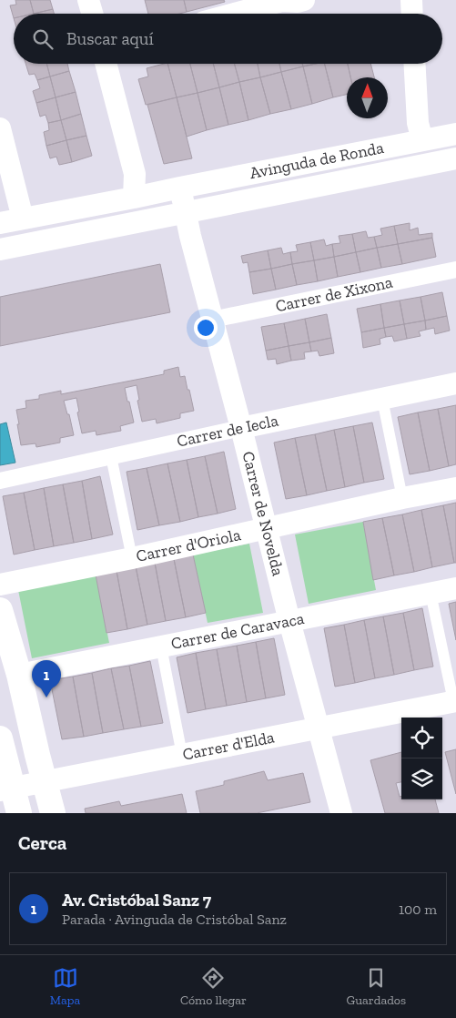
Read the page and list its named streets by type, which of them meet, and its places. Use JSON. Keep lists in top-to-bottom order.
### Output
{
  "streets": {
    "street": [
      "Avinguda de Ronda",
      "Carrer de Xixona",
      "Carrer de Iecla",
      "Carrer de Novelda",
      "Carrer d'Oriola",
      "Carrer de Caravaca",
      "Carrer d'Elda"
    ]
  },
  "crossings": [
    ["Avinguda de Ronda", "Carrer de Novelda"],
    ["Carrer de Xixona", "Carrer de Novelda"],
    ["Carrer de Iecla", "Carrer de Novelda"],
    ["Carrer de Novelda", "Carrer d'Oriola"],
    ["Carrer de Novelda", "Carrer de Caravaca"],
    ["Carrer de Novelda", "Carrer d'Elda"]
  ],
  "north": "top",
  "page": {
    "search": "Buscar aquí",
    "pins": "1",
    "heading": "Cerca",
    "list": [
      {
        "mark": "1",
        "name": "Av. Cristóbal Sanz 7",
        "note": "Parada · Avinguda de Cristóbal Sanz",
        "value": "100 m"
      }
    ],
    "nav": ["Mapa", "Cómo llegar", "Guardados"]
  }
}
